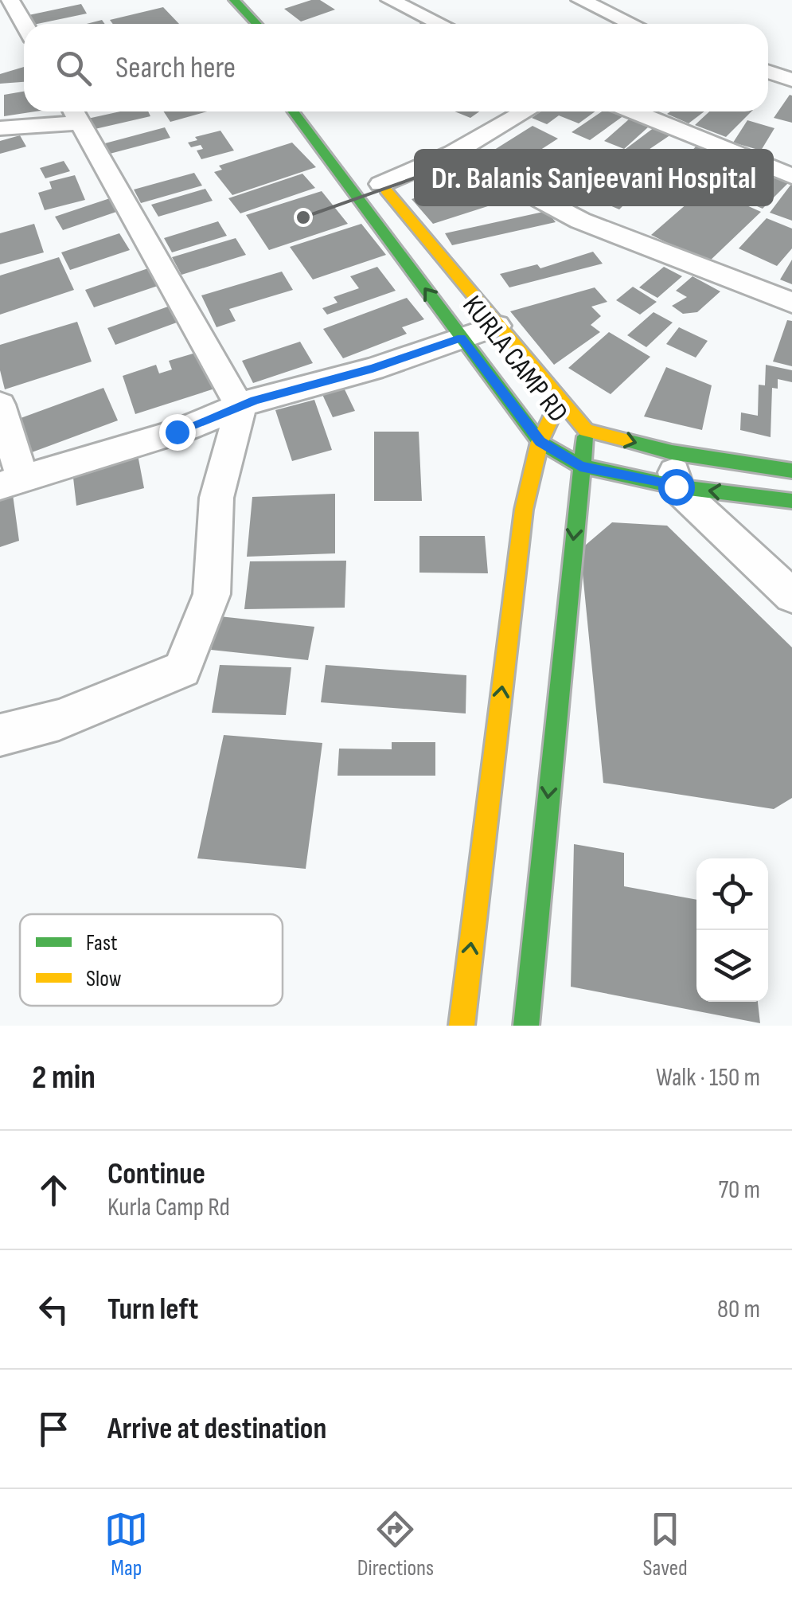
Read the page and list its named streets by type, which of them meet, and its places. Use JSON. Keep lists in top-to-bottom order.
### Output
{
  "streets": {
    "main road": ["KURLA CAMP RD"]
  },
  "places": ["Dr. Balanis Sanjeevani Hospital"],
  "legend": ["Fast", "Slow"],
  "page": {
    "search": "Search here",
    "heading": ["2 min", "Walk · 150 m"],
    "list": [
      ["Continue", "Kurla Camp Rd", "70 m"],
      ["Turn left", "80 m"],
      "Arrive at destination"
    ],
    "nav": ["Map", "Directions", "Saved"]
  }
}
